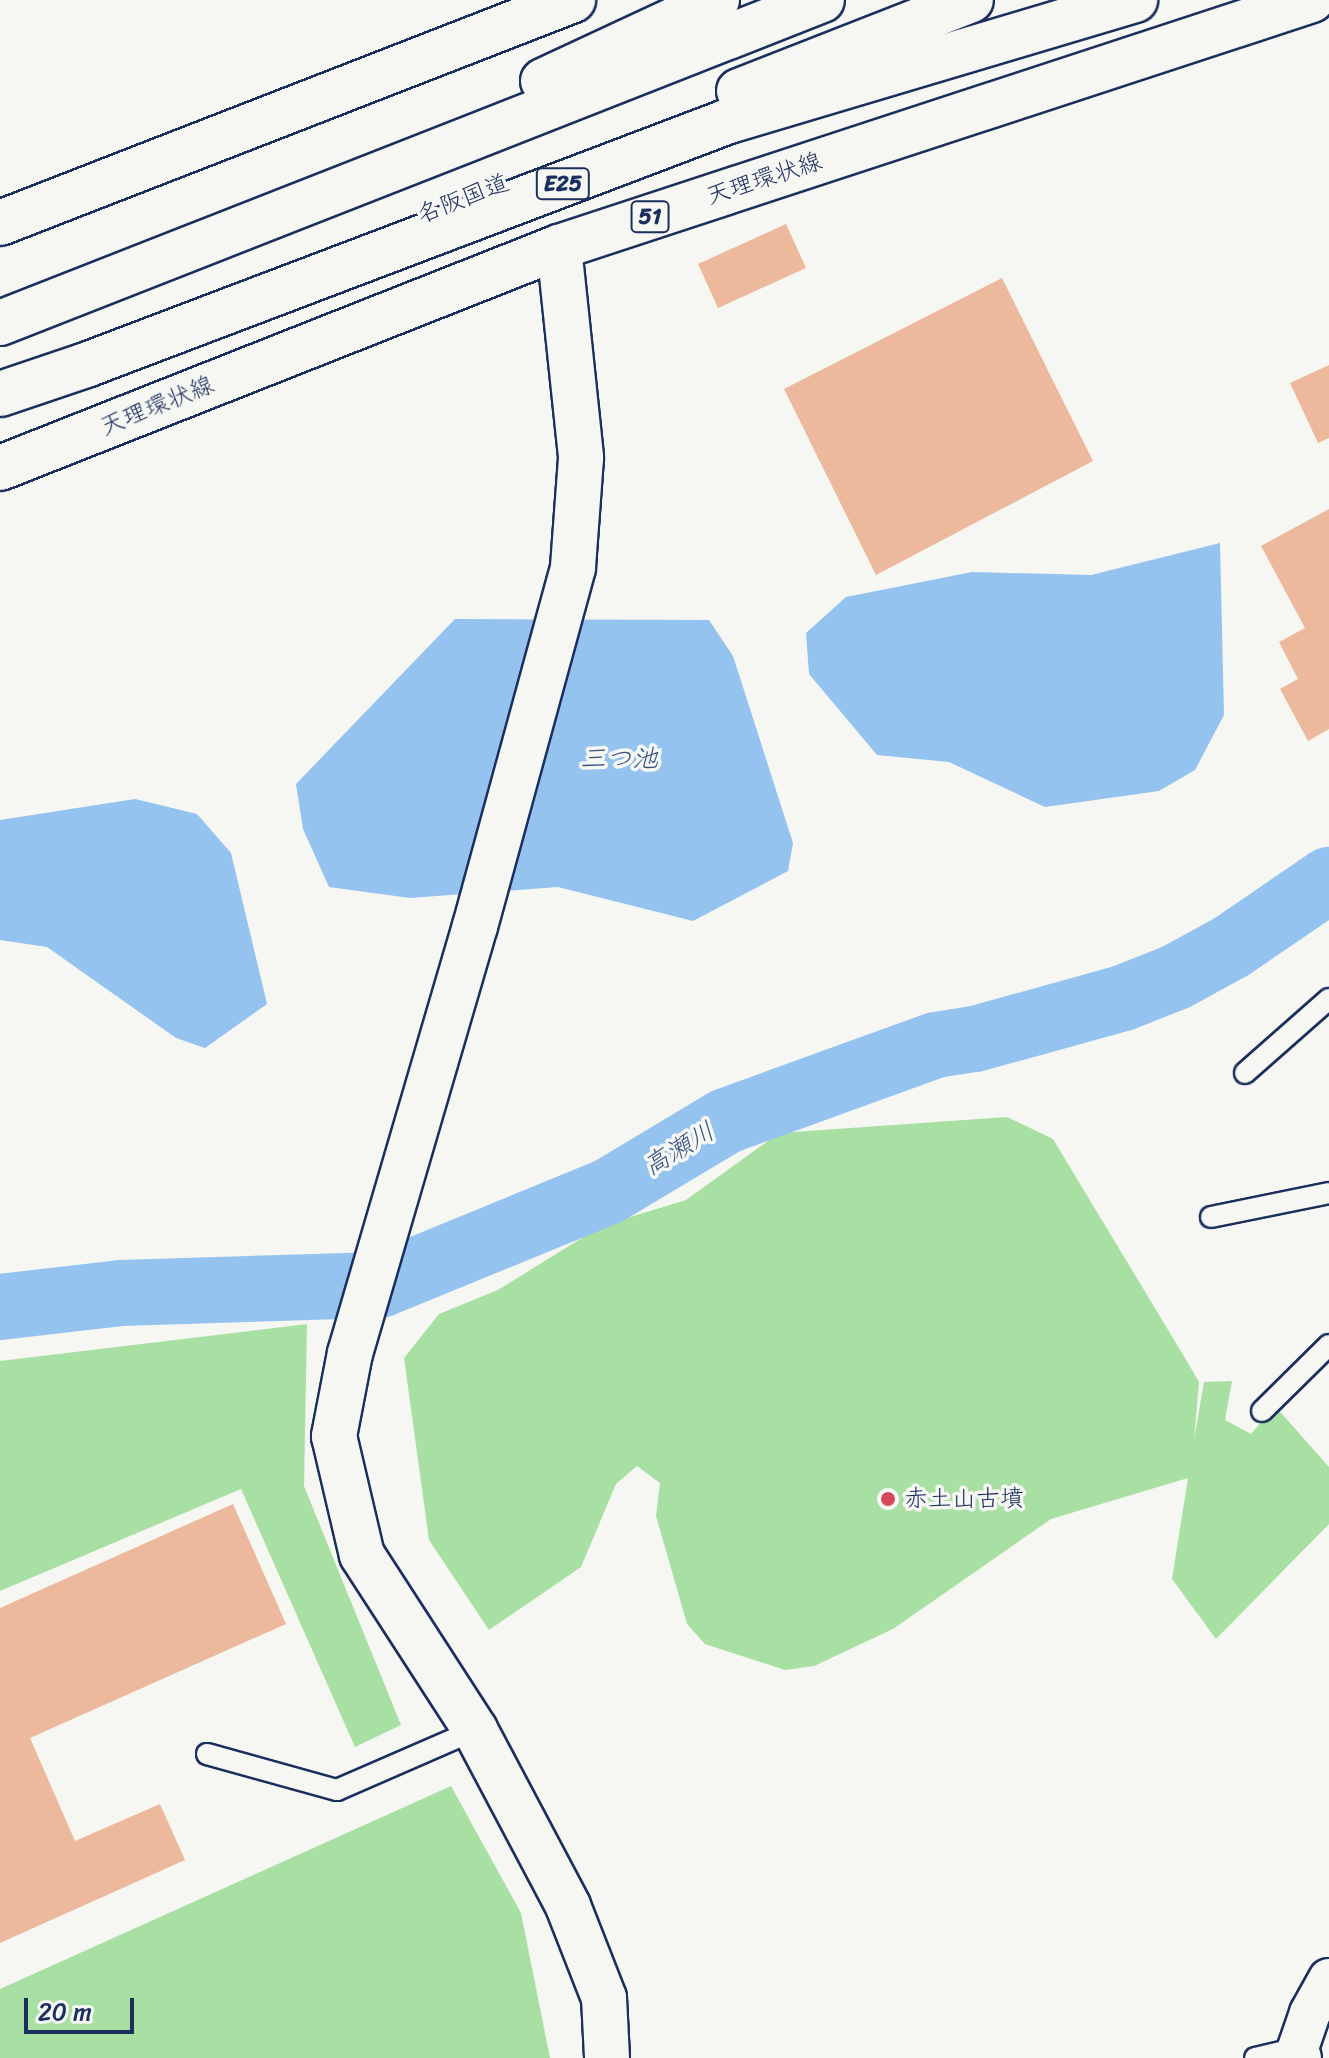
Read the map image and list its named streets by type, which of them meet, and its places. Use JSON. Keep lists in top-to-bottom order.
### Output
{
  "streets": {
    "main road": [
      "天理環状線",
      "E25",
      "名阪国道",
      "51"
    ]
  },
  "water": ["三つ池", "高瀬川"],
  "places": ["赤土山古墳"],
  "scale_bar": "20 m"
}
